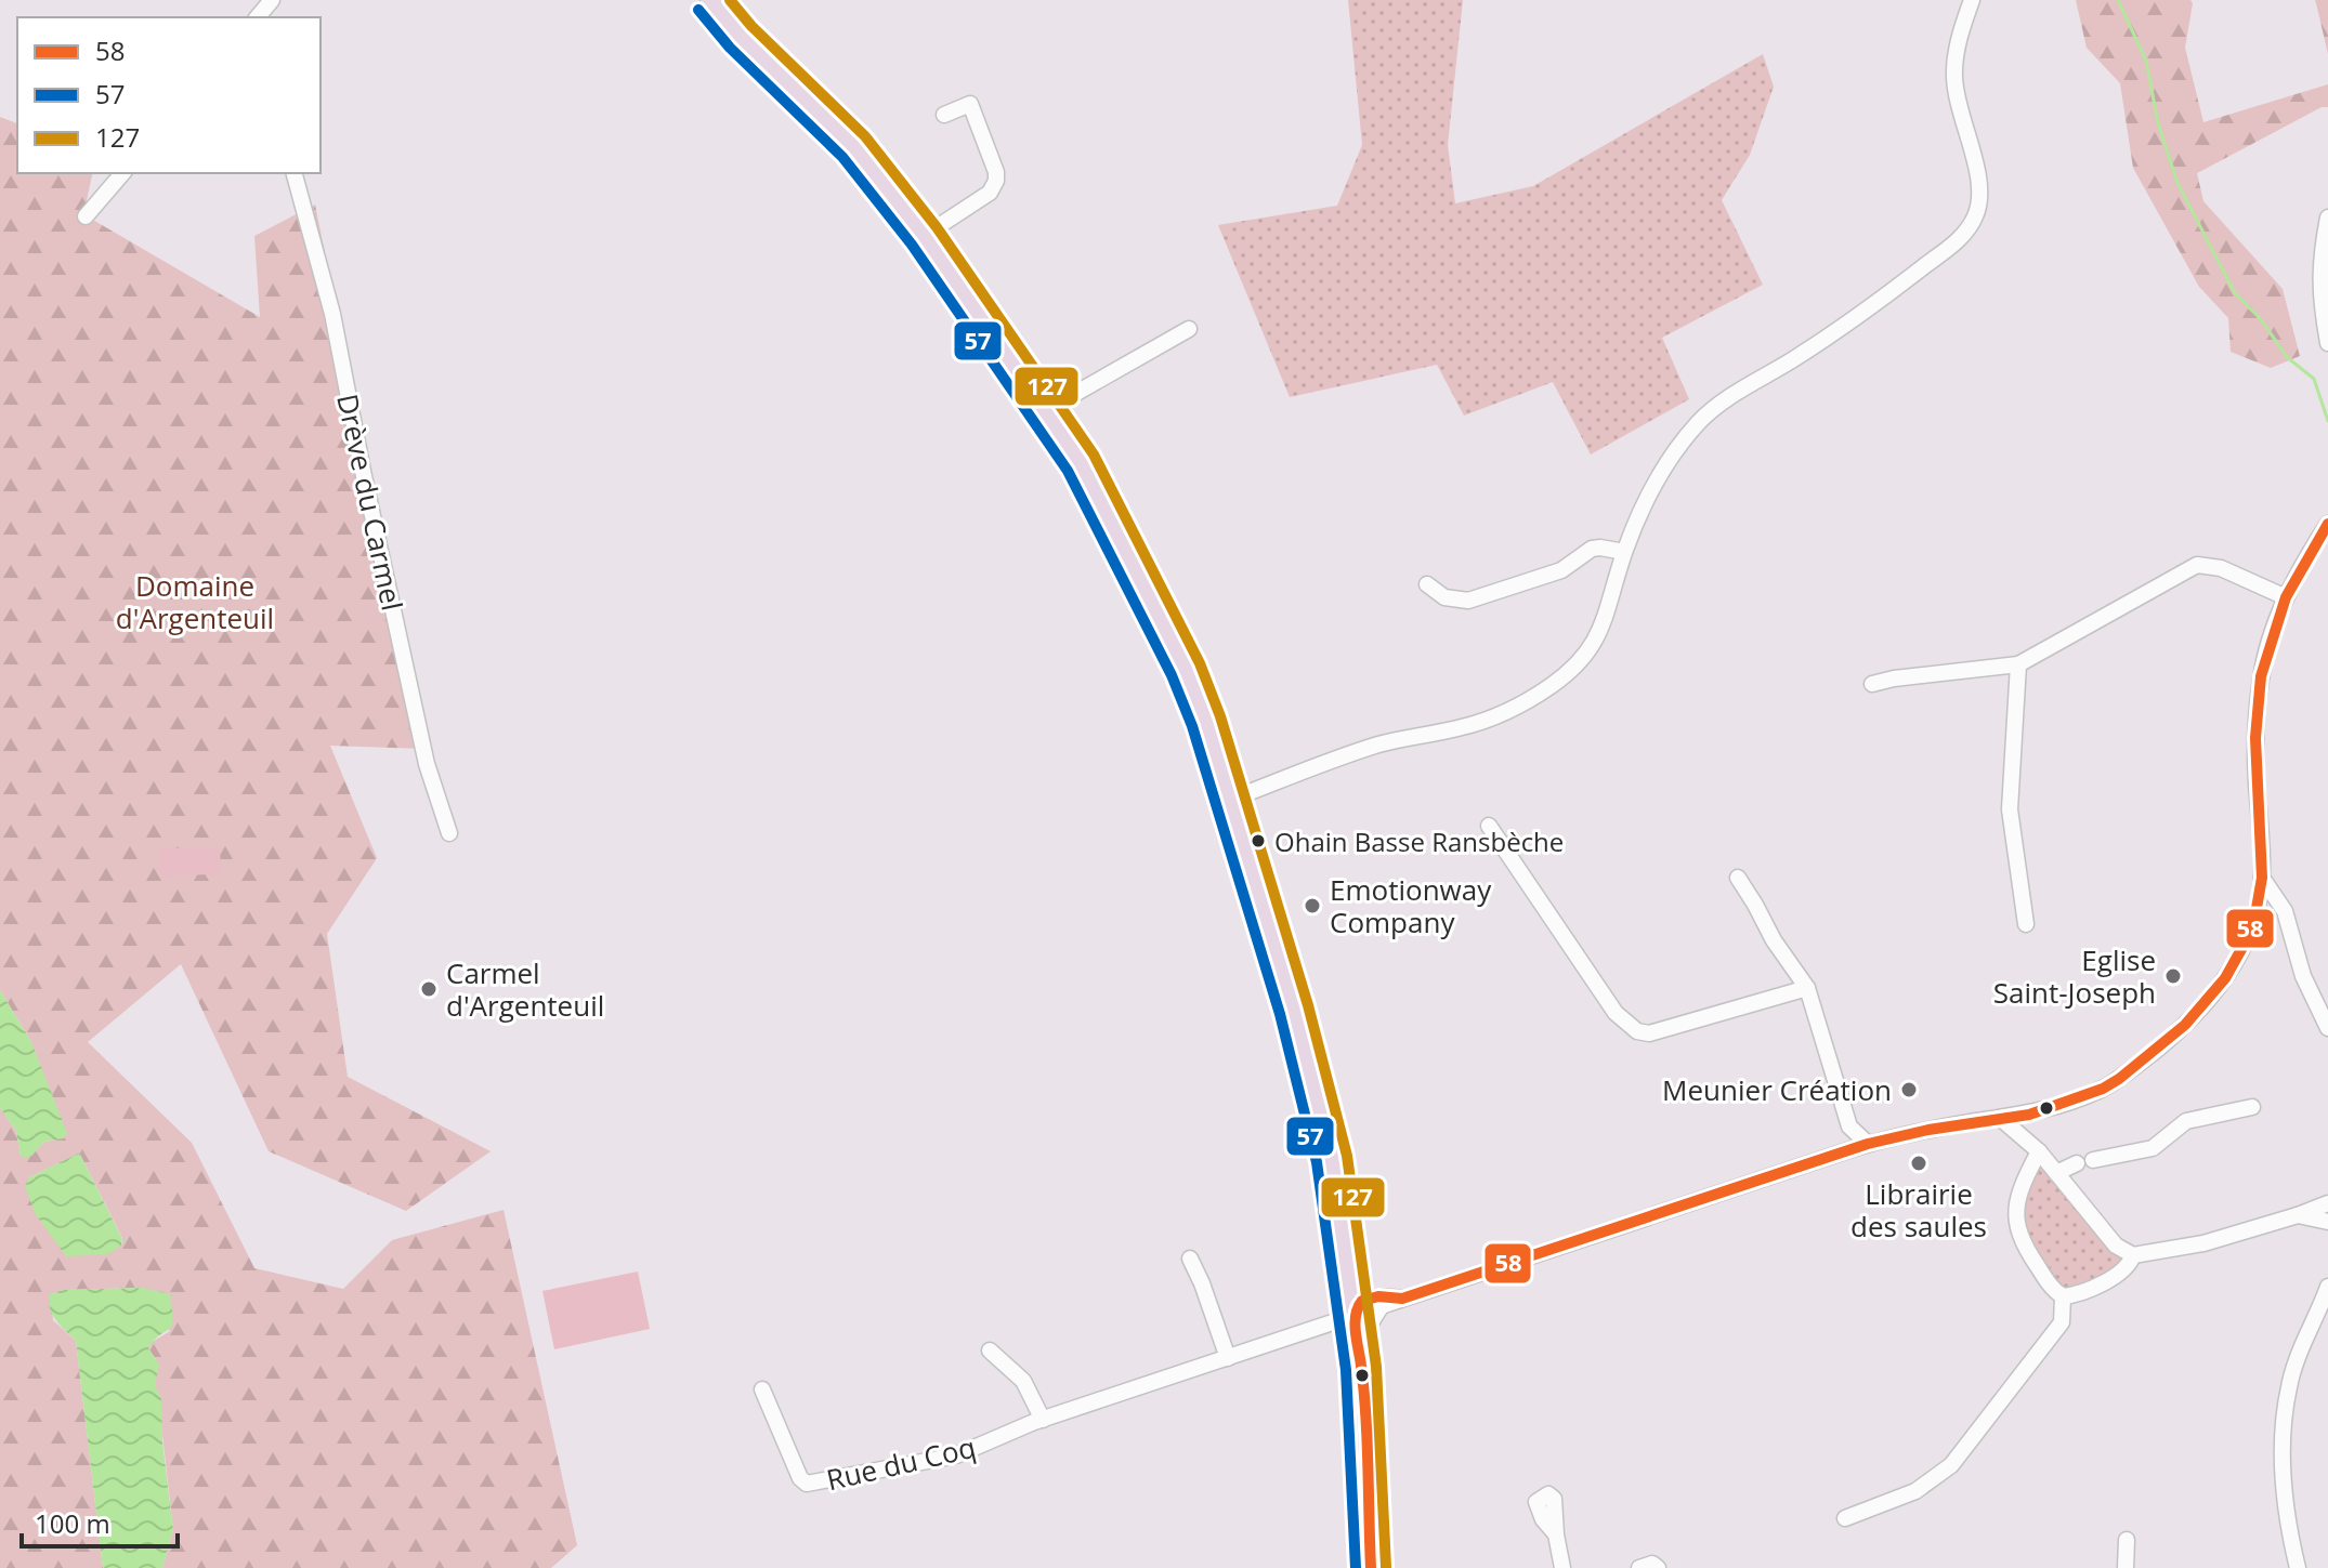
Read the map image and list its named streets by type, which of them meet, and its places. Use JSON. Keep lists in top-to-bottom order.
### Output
{
  "streets": {
    "street": ["Drève du Carmel", "Rue du Coq"]
  },
  "parks": ["Domaine d'Argenteuil"],
  "places": [
    "Ohain Basse Ransbèche",
    "Emotionway Company",
    "Eglise Saint-Joseph",
    "Carmel d'Argenteuil",
    "Meunier Création",
    "Librairie des saules"
  ],
  "lines": ["transit line 127", "transit line 57", "transit line 58"],
  "legend": ["58", "57", "127"],
  "scale_bar": "100 m"
}
